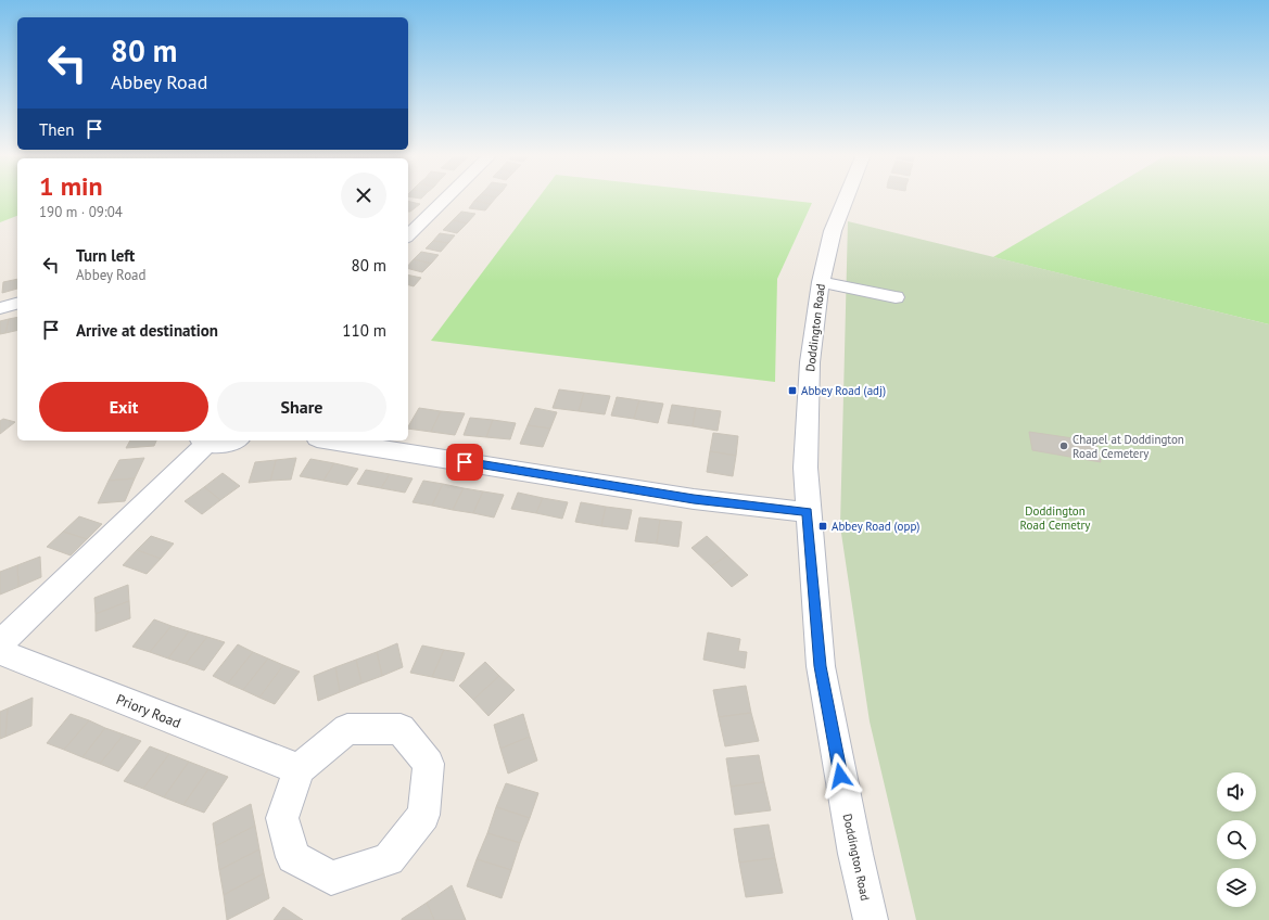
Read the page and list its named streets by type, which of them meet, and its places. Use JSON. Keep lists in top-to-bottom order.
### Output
{
  "streets": {
    "street": ["Doddington Road", "Priory Road"]
  },
  "parks": ["Doddington Road Cemetry"],
  "places": {
    "transit": ["Abbey Road (adj)", "Abbey Road (opp)"],
    "other": ["Chapel at Doddington Road Cemetery"]
  },
  "page": {
    "turn": ["80 m", "Abbey Road"],
    "then": "Then",
    "heading": ["1 min", "190 m · 09:04"],
    "list": [
      {
        "name": "Turn left",
        "note": "Abbey Road",
        "value": "80 m"
      },
      {
        "name": "Arrive at destination",
        "value": "110 m"
      }
    ],
    "buttons": ["Exit", "Share"]
  }
}
